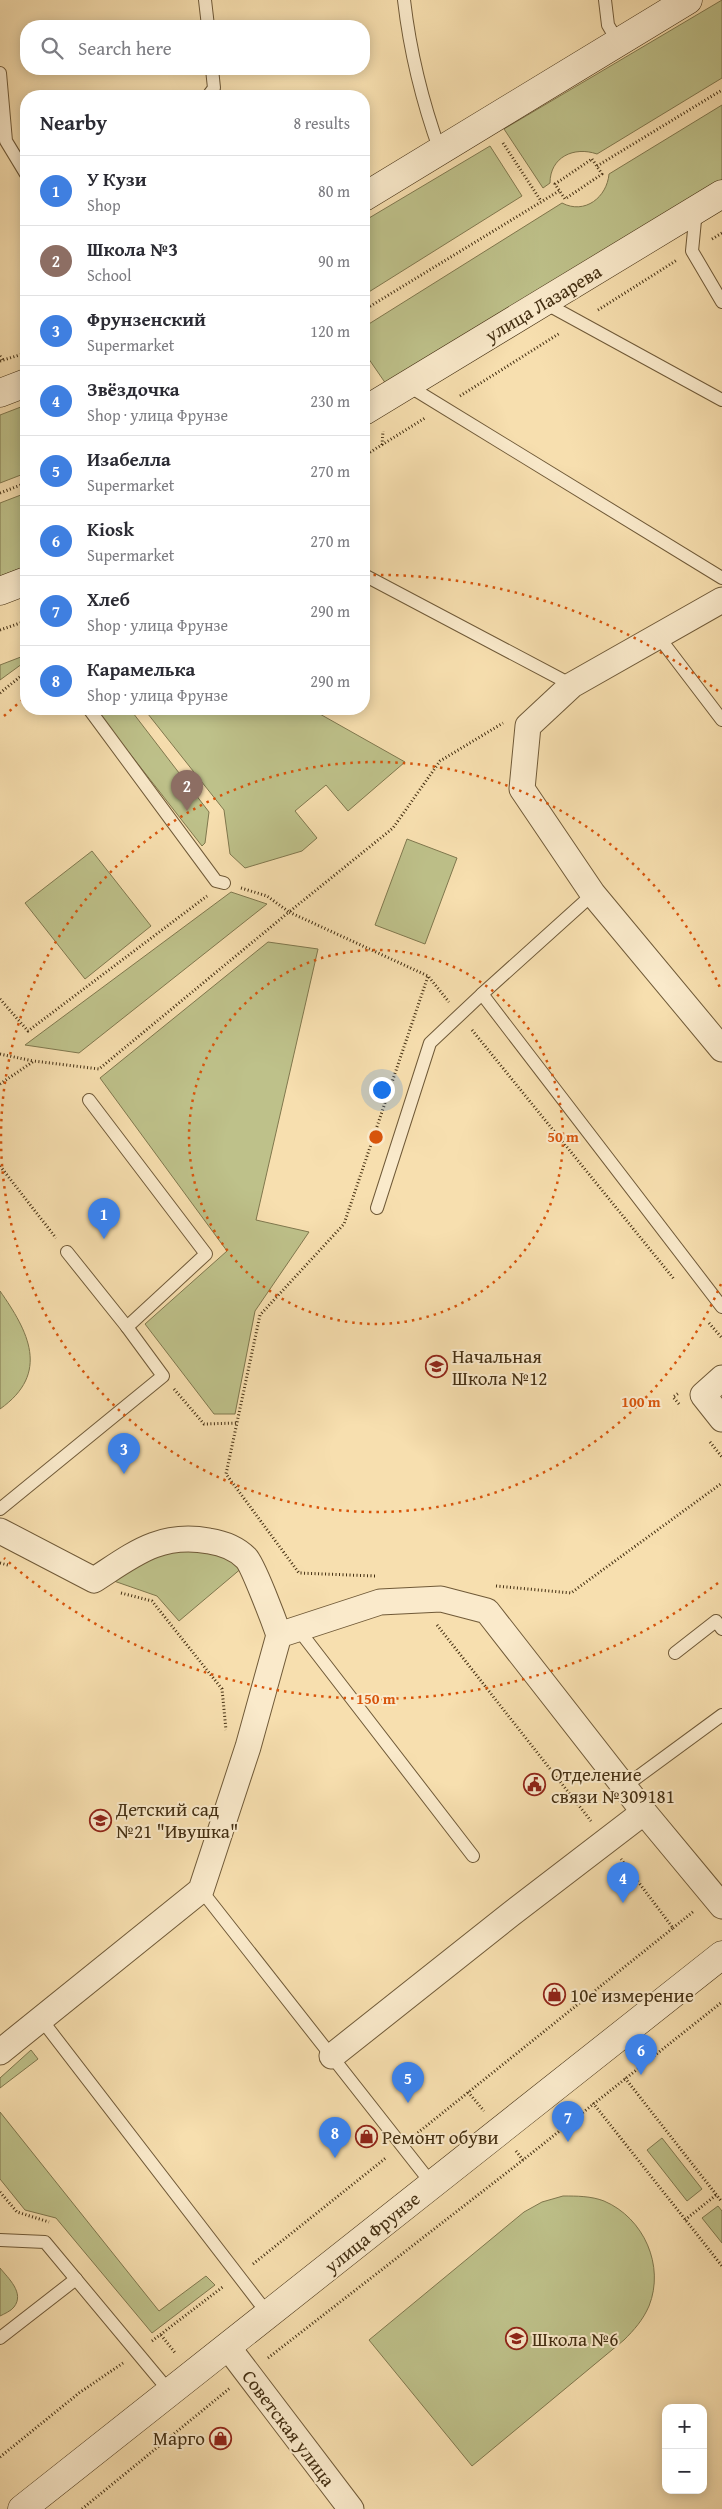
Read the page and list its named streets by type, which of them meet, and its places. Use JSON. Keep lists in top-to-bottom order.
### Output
{
  "streets": {
    "main road": ["улица Лазарева", "улица Фрунзе"],
    "street": ["Советская улица"]
  },
  "crossings": [
    ["улица Фрунзе", "Советская улица"]
  ],
  "places": {
    "school or university": ["Начальная Школа №12", "Детский сад №21 \"Ивушка\"", "Школа №6"],
    "public building": ["Отделение связи №309181"],
    "shop": ["10е измерение", "Ремонт обуви", "Марго"]
  },
  "page": {
    "search": "Search here",
    "heading": ["Nearby", "8 results"],
    "list": [
      {
        "mark": "1",
        "name": "У Кузи",
        "note": "Shop",
        "value": "80 m"
      },
      {
        "mark": "2",
        "name": "Школа №3",
        "note": "School",
        "value": "90 m"
      },
      {
        "mark": "3",
        "name": "Фрунзенский",
        "note": "Supermarket",
        "value": "120 m"
      },
      {
        "mark": "4",
        "name": "Звёздочка",
        "note": "Shop · улица Фрунзе",
        "value": "230 m"
      },
      {
        "mark": "5",
        "name": "Изабелла",
        "note": "Supermarket",
        "value": "270 m"
      },
      {
        "mark": "6",
        "name": "Kiosk",
        "note": "Supermarket",
        "value": "270 m"
      },
      {
        "mark": "7",
        "name": "Хлеб",
        "note": "Shop · улица Фрунзе",
        "value": "290 m"
      },
      {
        "mark": "8",
        "name": "Карамелька",
        "note": "Shop · улица Фрунзе",
        "value": "290 m"
      }
    ],
    "pins": [
      "2",
      "1",
      "3",
      "4",
      "6",
      "5",
      "7",
      "8"
    ],
    "map_buttons": ["+", "−"]
  },
  "rings": ["50 m", "100 m", "150 m"]
}
